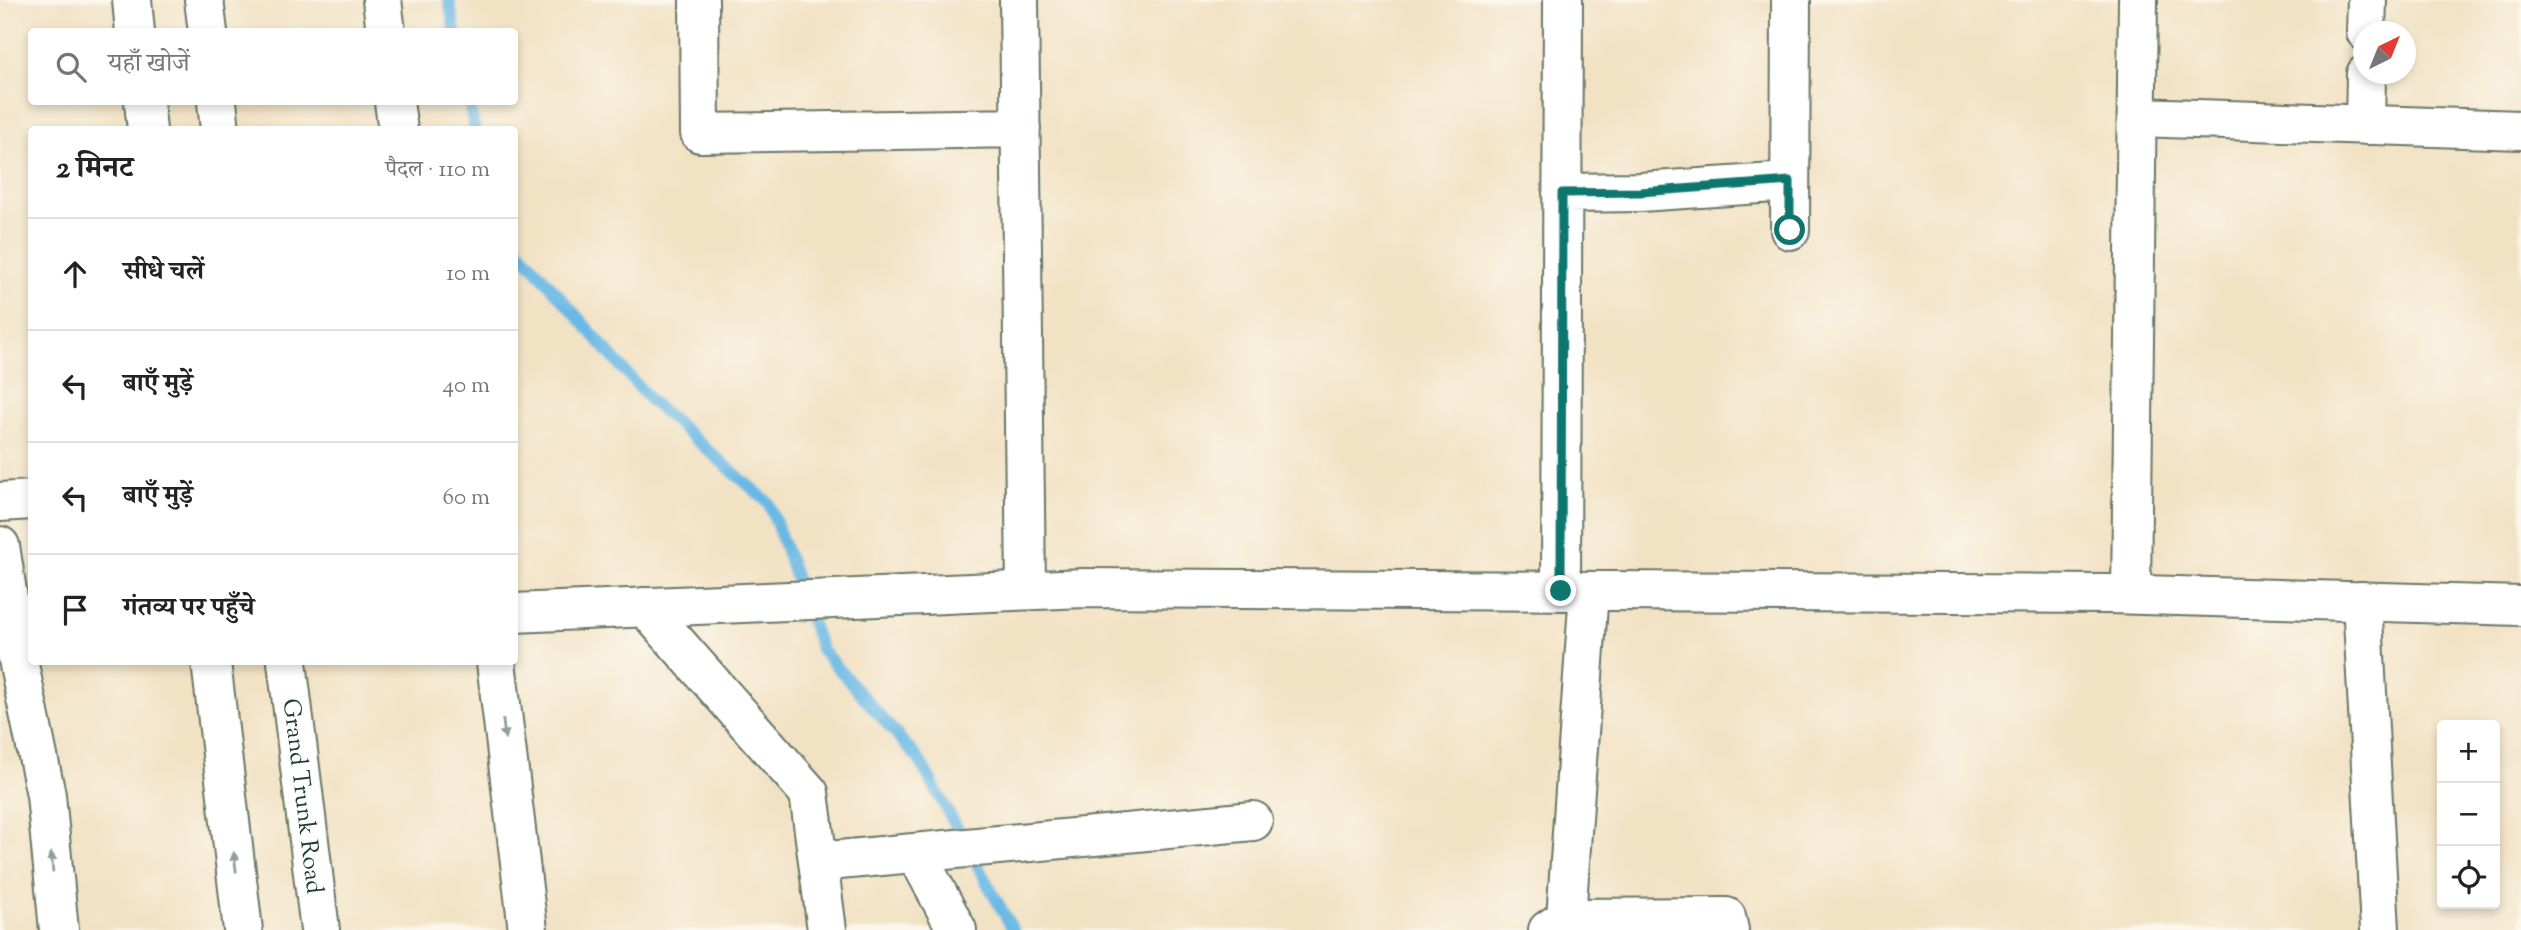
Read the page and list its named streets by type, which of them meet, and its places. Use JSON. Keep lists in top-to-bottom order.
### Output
{
  "streets": {
    "main road": ["Grand Trunk Road"]
  },
  "north": "top right",
  "page": {
    "search": "यहाँ खोजें",
    "heading": ["2 मिनट", "पैदल · 110 m"],
    "list": [
      ["सीधे चलें", "10 m"],
      ["बाएँ मुड़ें", "40 m"],
      ["बाएँ मुड़ें", "60 m"],
      "गंतव्य पर पहुँचे"
    ],
    "map_buttons": ["+", "−"]
  }
}
